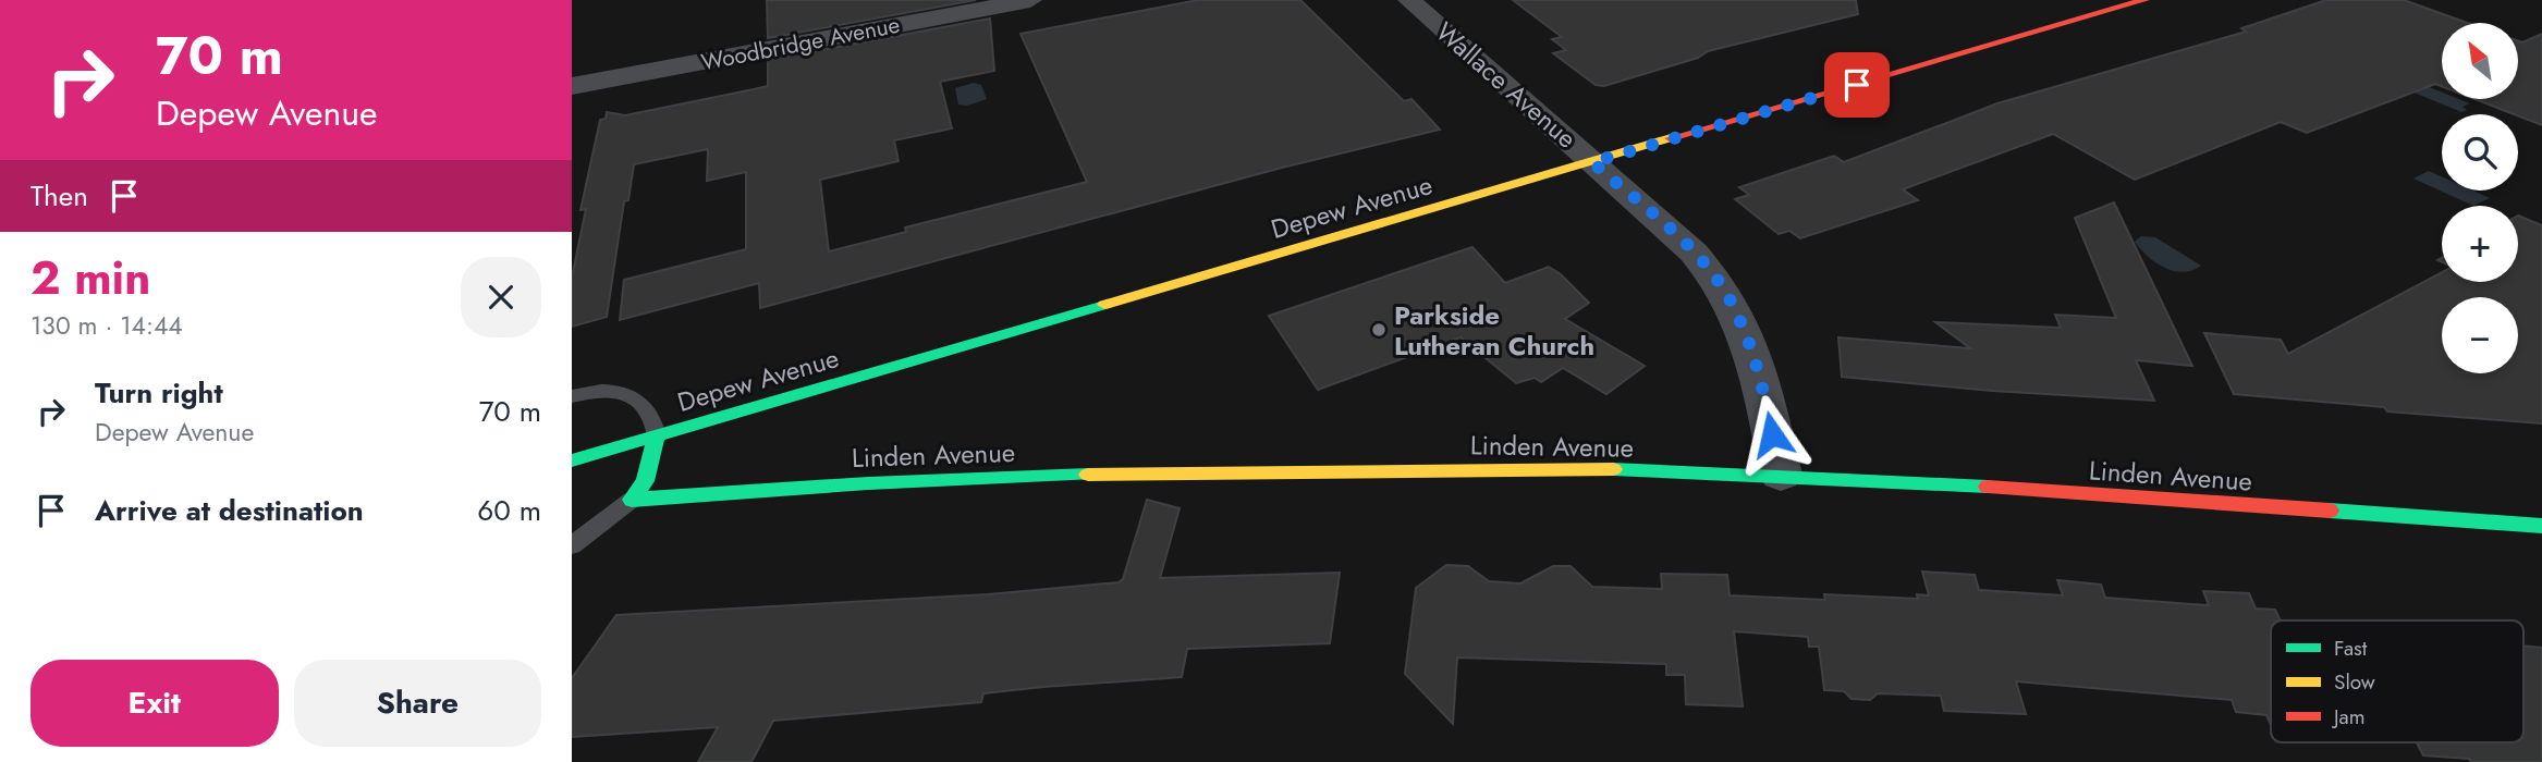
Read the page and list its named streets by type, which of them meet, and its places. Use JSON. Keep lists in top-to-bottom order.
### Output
{
  "streets": {
    "street": [
      "Woodbridge Avenue",
      "Wallace Avenue",
      "Depew Avenue",
      "Linden Avenue"
    ]
  },
  "crossings": [
    ["Wallace Avenue", "Depew Avenue"],
    ["Wallace Avenue", "Linden Avenue"]
  ],
  "places": ["Parkside Lutheran Church"],
  "legend": ["Fast", "Slow", "Jam"],
  "north": "top left",
  "page": {
    "turn": ["70 m", "Depew Avenue"],
    "map_buttons": ["+", "−"],
    "then": "Then",
    "heading": ["2 min", "130 m · 14:44"],
    "list": [
      {
        "name": "Turn right",
        "note": "Depew Avenue",
        "value": "70 m"
      },
      {
        "name": "Arrive at destination",
        "value": "60 m"
      }
    ],
    "buttons": ["Exit", "Share"]
  }
}
